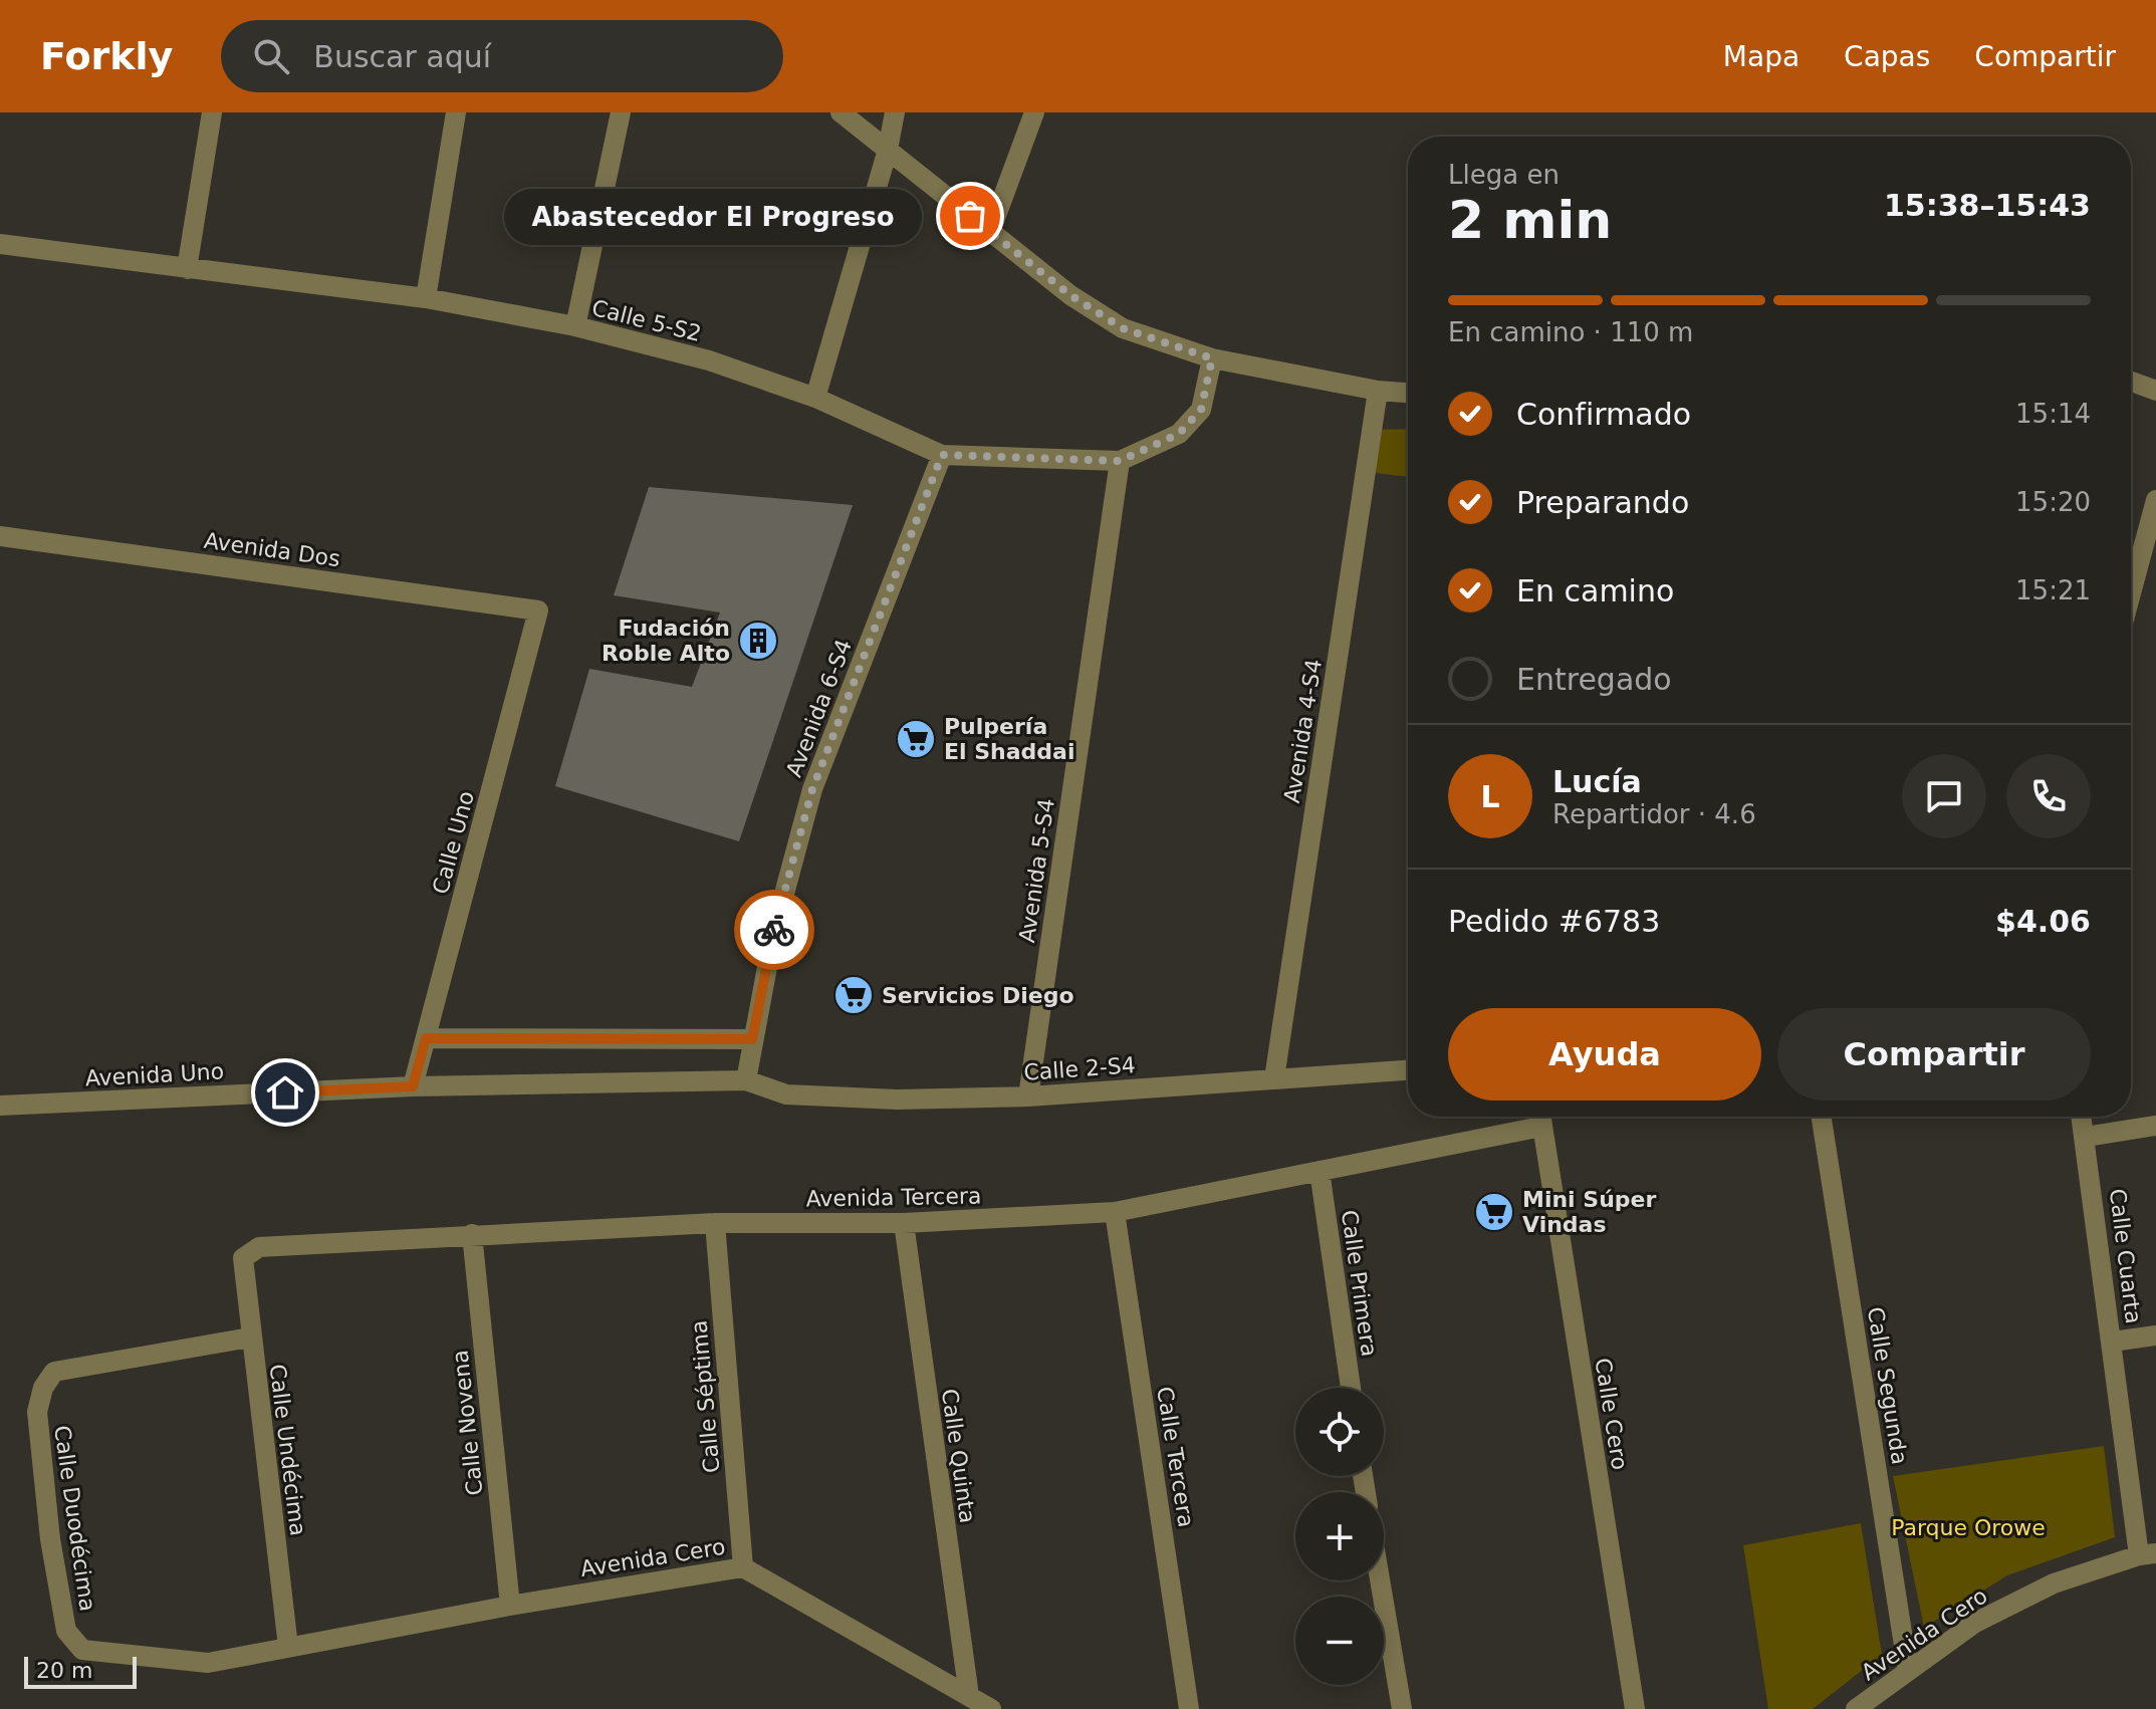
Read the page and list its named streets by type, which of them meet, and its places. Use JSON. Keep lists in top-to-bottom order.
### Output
{
  "streets": {
    "street": [
      "Calle 5-S2",
      "Avenida Dos",
      "Avenida 6-S4",
      "Avenida 4-S4",
      "Calle Uno",
      "Avenida 5-S4",
      "Calle 2-S4",
      "Avenida Uno",
      "Avenida Tercera",
      "Calle Cuarta",
      "Calle Primera",
      "Calle Segunda",
      "Calle Séptima",
      "Calle Cero",
      "Calle Novena",
      "Calle Undécima",
      "Calle Quinta",
      "Calle Tercera",
      "Calle Duodécima",
      "Avenida Cero"
    ]
  },
  "crossings": [
    ["Calle 5-S2", "Avenida 6-S4"],
    ["Calle 5-S2", "Avenida 5-S4"],
    ["Avenida Dos", "Calle Uno"],
    ["Avenida 6-S4", "Calle 2-S4"],
    ["Avenida 6-S4", "Avenida Uno"],
    ["Avenida 4-S4", "Calle 2-S4"],
    ["Calle Uno", "Avenida Uno"],
    ["Avenida 5-S4", "Calle 2-S4"],
    ["Calle 2-S4", "Avenida Uno"],
    ["Avenida Tercera", "Calle Primera"],
    ["Avenida Tercera", "Calle Séptima"],
    ["Avenida Tercera", "Calle Cero"],
    ["Avenida Tercera", "Calle Novena"],
    ["Avenida Tercera", "Calle Undécima"],
    ["Avenida Tercera", "Calle Quinta"],
    ["Avenida Tercera", "Calle Tercera"],
    ["Calle Cuarta", "Avenida Cero"],
    ["Calle Segunda", "Avenida Cero"],
    ["Calle Séptima", "Avenida Cero"],
    ["Calle Novena", "Avenida Cero"],
    ["Calle Undécima", "Calle Duodécima"],
    ["Calle Undécima", "Avenida Cero"],
    ["Calle Quinta", "Avenida Cero"],
    ["Calle Duodécima", "Avenida Cero"]
  ],
  "parks": ["Parque Orowe"],
  "places": {
    "other": ["Abastecedor El Progreso"],
    "building": ["Fudación Roble Alto"],
    "supermarket": ["Pulpería El Shaddai", "Servicios Diego", "Mini Súper Vindas"]
  },
  "scale_bar": "20 m",
  "page": {
    "header": "Forkly",
    "search": "Buscar aquí",
    "nav": ["Mapa", "Capas", "Compartir"],
    "heading": ["2 min", "Llega en", "15:38–15:43"],
    "panel": [
      "Lucía",
      "Repartidor · 4.6",
      "Pedido #6783",
      "$4.06"
    ],
    "bubble": "Abastecedor El Progreso",
    "bar": "En camino · 110 m",
    "list": [
      ["Confirmado", "15:14"],
      ["Preparando", "15:20"],
      ["En camino", "15:21"],
      "Entregado"
    ],
    "round": "L",
    "buttons": ["Ayuda", "Compartir"],
    "map_buttons": ["+", "−"],
    "scale": "20 m"
  }
}
